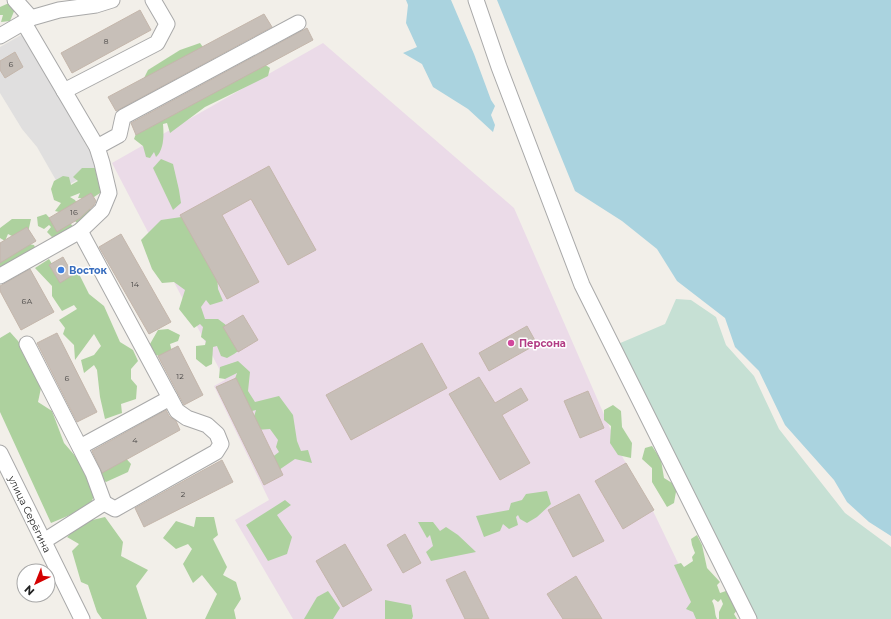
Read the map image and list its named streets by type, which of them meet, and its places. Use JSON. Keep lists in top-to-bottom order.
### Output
{
  "streets": {
    "street": ["улица Серёгина"]
  },
  "places": ["Восток", "Персона"],
  "house_numbers": [
    "8",
    "6",
    "16",
    "14",
    "6А",
    "12",
    "6",
    "4",
    "2"
  ],
  "north": "bottom left"
}
